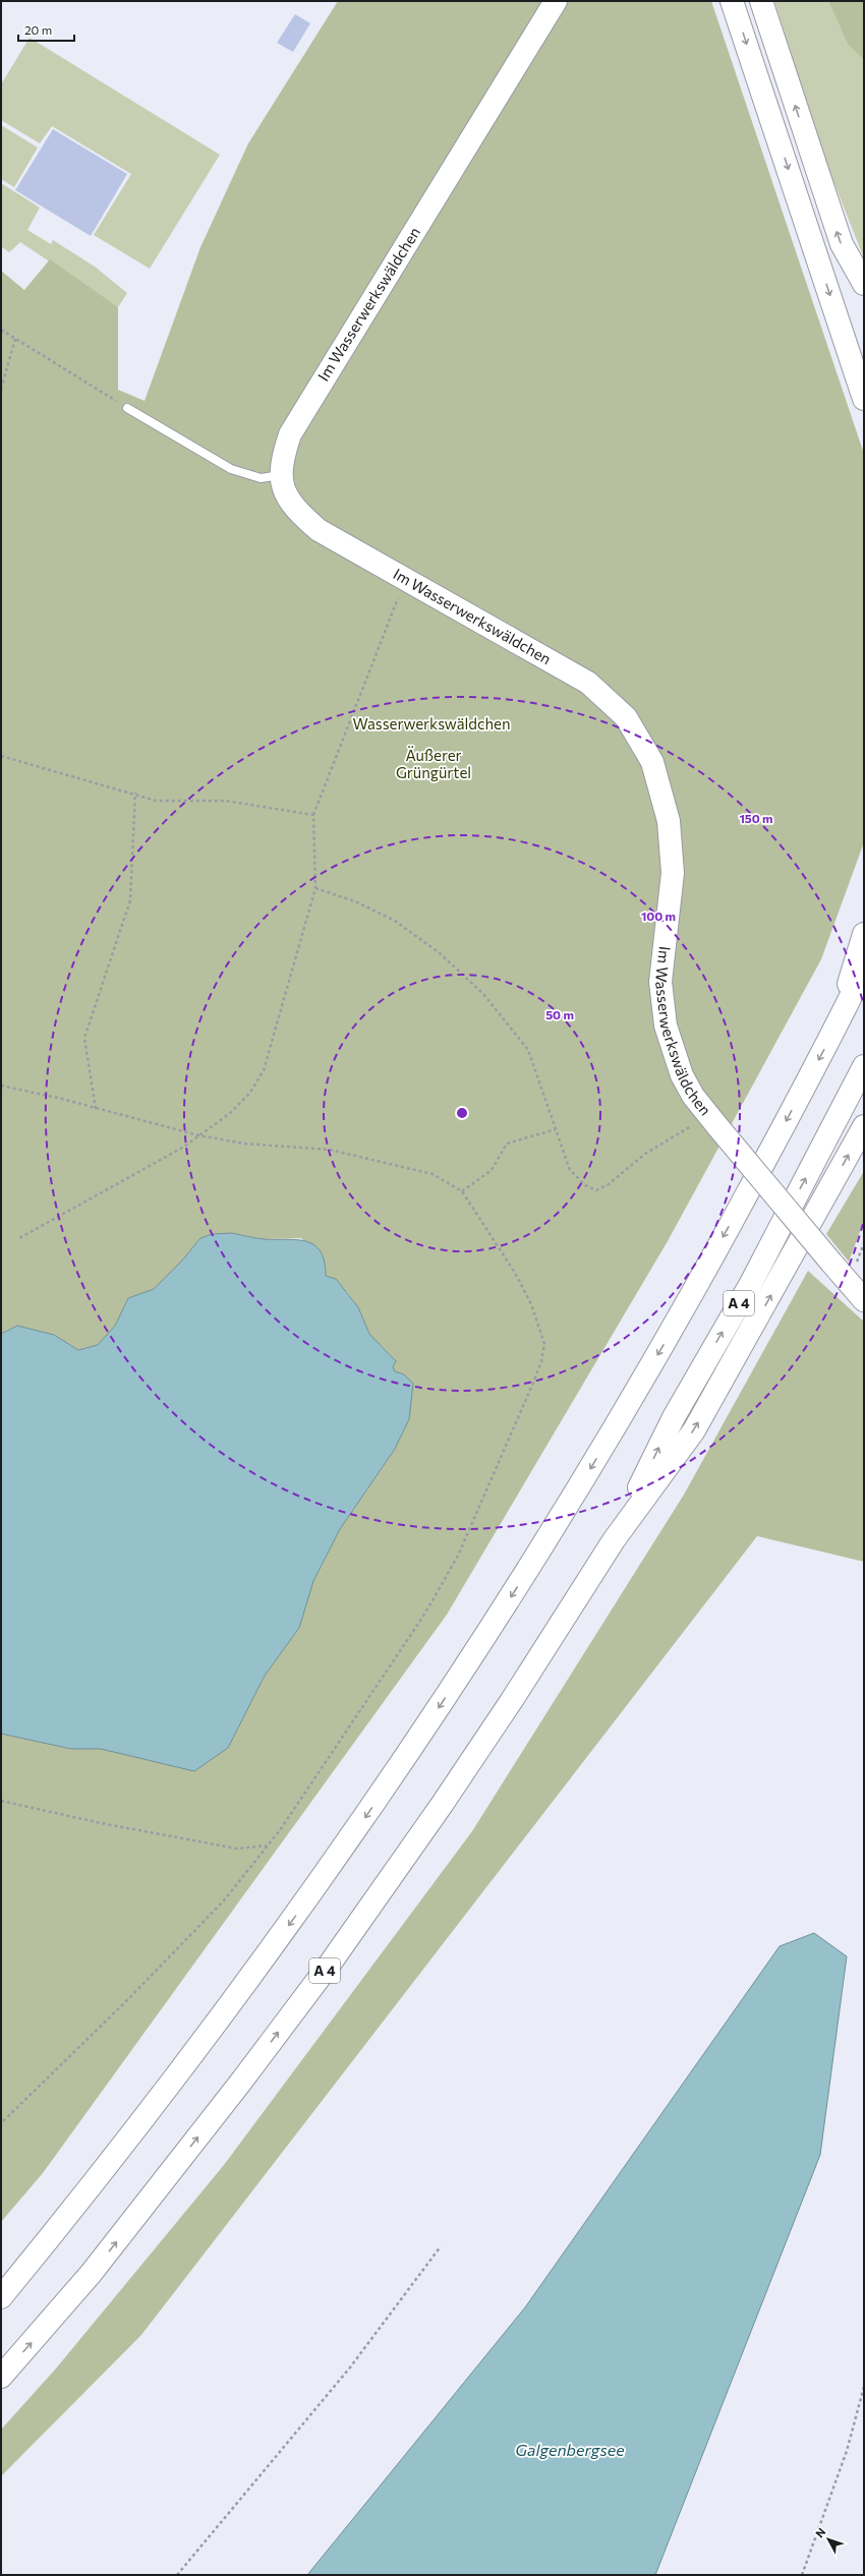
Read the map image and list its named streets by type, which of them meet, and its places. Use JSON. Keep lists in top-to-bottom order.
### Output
{
  "streets": {
    "main road": ["Im Wasserwerkswäldchen", "A 4"]
  },
  "water": ["Galgenbergsee"],
  "parks": ["Wasserwerkswäldchen", "Äußerer Grüngürtel"],
  "scale_bar": "20 m",
  "north": "top left",
  "rings": ["150 m", "100 m", "50 m"]
}
